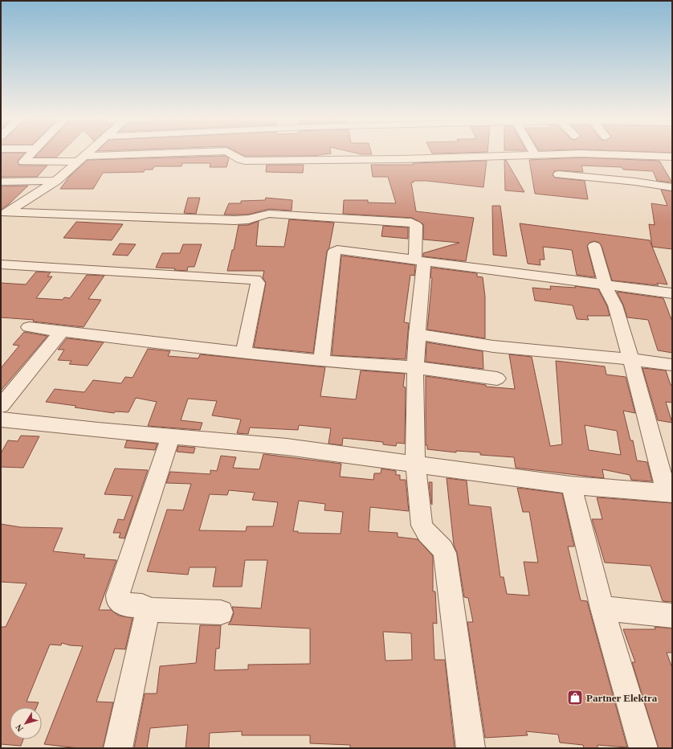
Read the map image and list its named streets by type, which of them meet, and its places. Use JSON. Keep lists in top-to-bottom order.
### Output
{
  "places": {
    "shop": ["Partner Elektra"]
  },
  "north": "bottom left"
}
